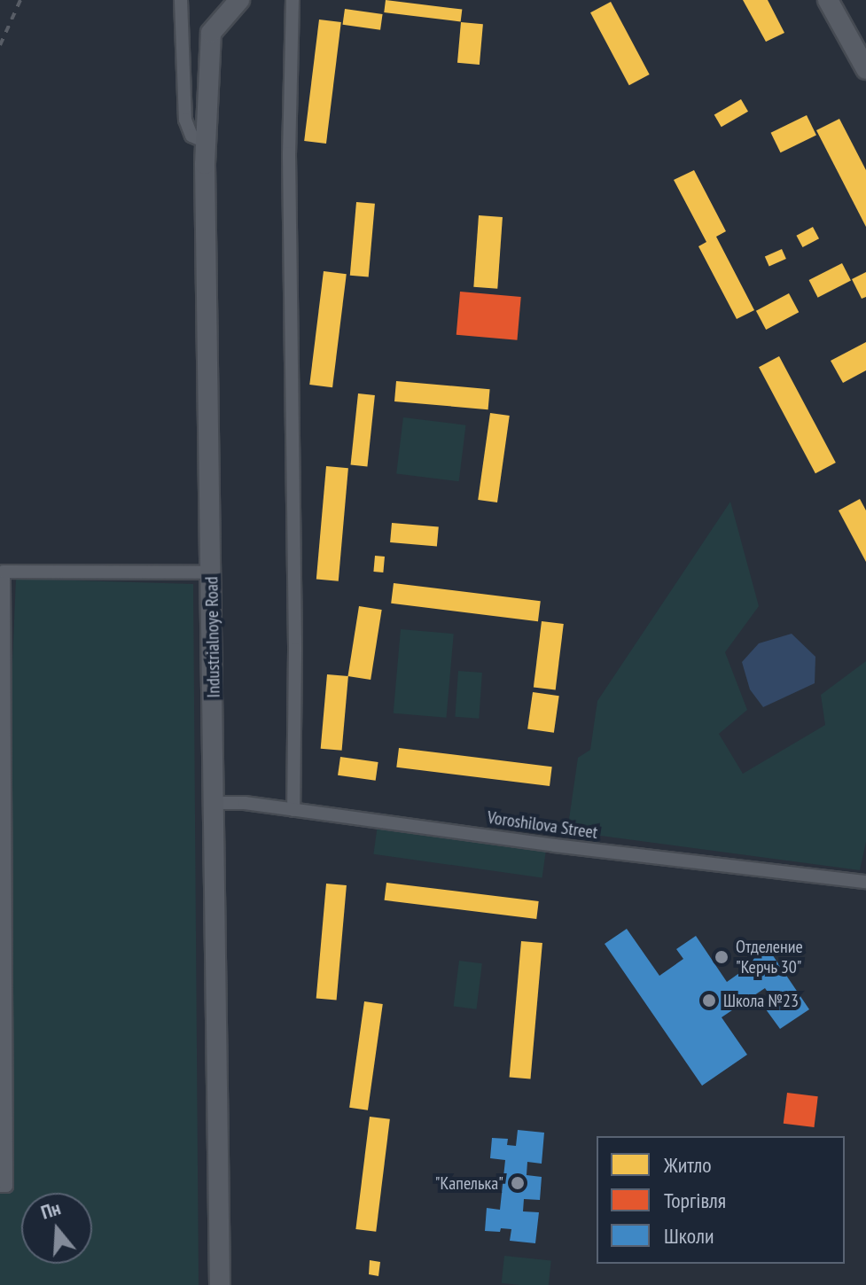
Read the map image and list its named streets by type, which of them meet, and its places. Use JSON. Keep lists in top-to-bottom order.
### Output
{
  "streets": {
    "main road": ["Industrialnoye Road"],
    "street": ["Voroshilova Street"]
  },
  "crossings": [
    ["Industrialnoye Road", "Voroshilova Street"]
  ],
  "places": ["Отделение \"Керчь 30\"", "Школа №23", "\"Капелька\""],
  "legend": ["Житло", "Торгівля", "Школи"],
  "north": "top"
}
